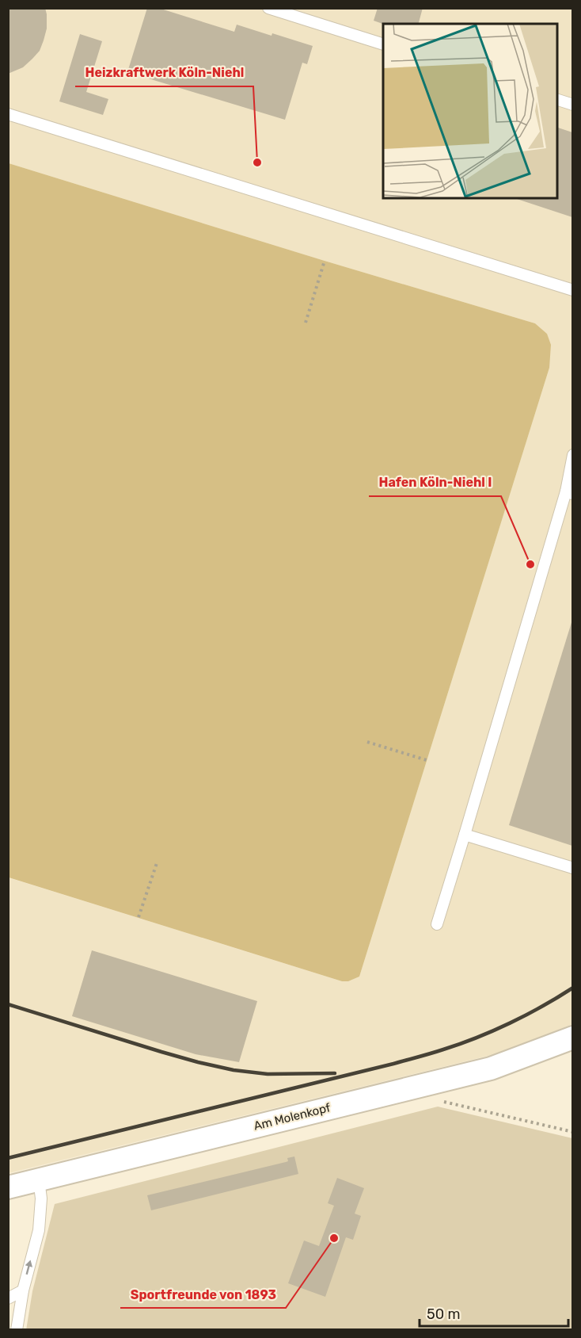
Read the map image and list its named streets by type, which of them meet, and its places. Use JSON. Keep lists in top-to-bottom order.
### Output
{
  "streets": {
    "street": ["Am Molenkopf"]
  },
  "places": ["Heizkraftwerk Köln-Niehl", "Hafen Köln-Niehl I", "Sportfreunde von 1893"],
  "scale_bar": "50 m"
}
